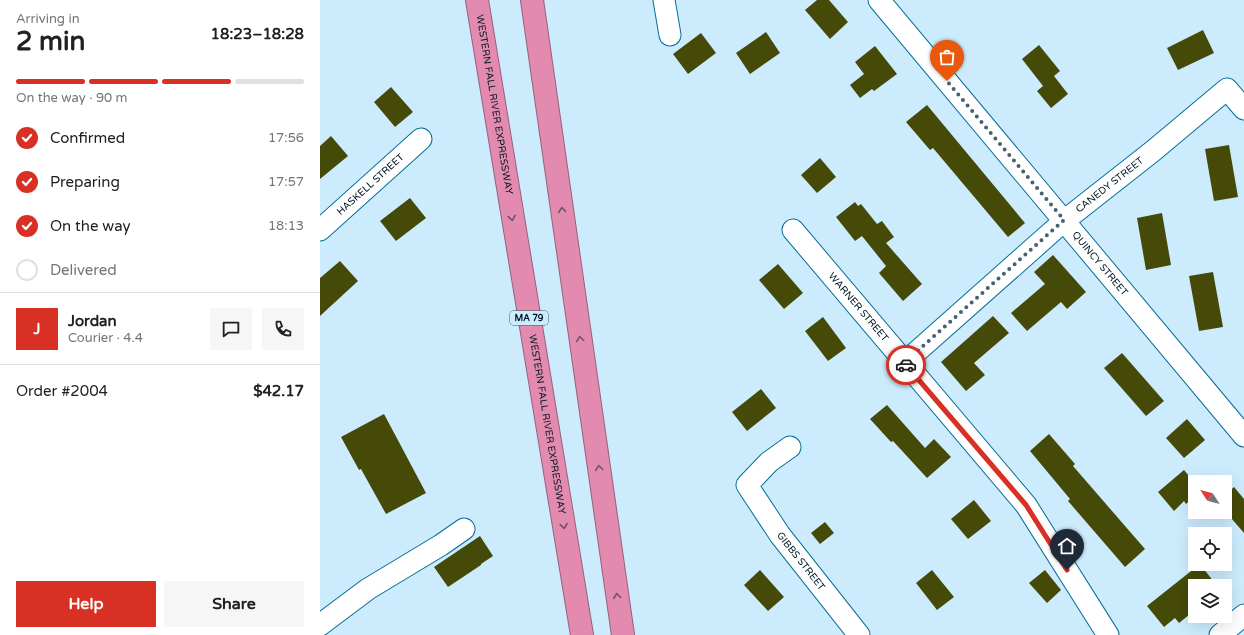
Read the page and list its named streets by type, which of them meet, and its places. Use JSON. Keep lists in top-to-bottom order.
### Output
{
  "streets": {
    "highway": ["WESTERN FALL RIVER EXPRESSWAY", "MA 79"],
    "street": [
      "HASKELL STREET",
      "CANEDY STREET",
      "QUINCY STREET",
      "WARNER STREET",
      "GIBBS STREET"
    ]
  },
  "crossings": [
    ["CANEDY STREET", "QUINCY STREET"],
    ["CANEDY STREET", "WARNER STREET"]
  ],
  "north": "top left",
  "page": {
    "heading": ["2 min", "Arriving in", "18:23–18:28"],
    "panel": [
      "Jordan",
      "Courier · 4.4",
      "Order #2004",
      "$42.17"
    ],
    "bar": "On the way · 90 m",
    "list": [
      ["Confirmed", "17:56"],
      ["Preparing", "17:57"],
      ["On the way", "18:13"],
      "Delivered"
    ],
    "round": "J",
    "buttons": ["Help", "Share"]
  }
}
